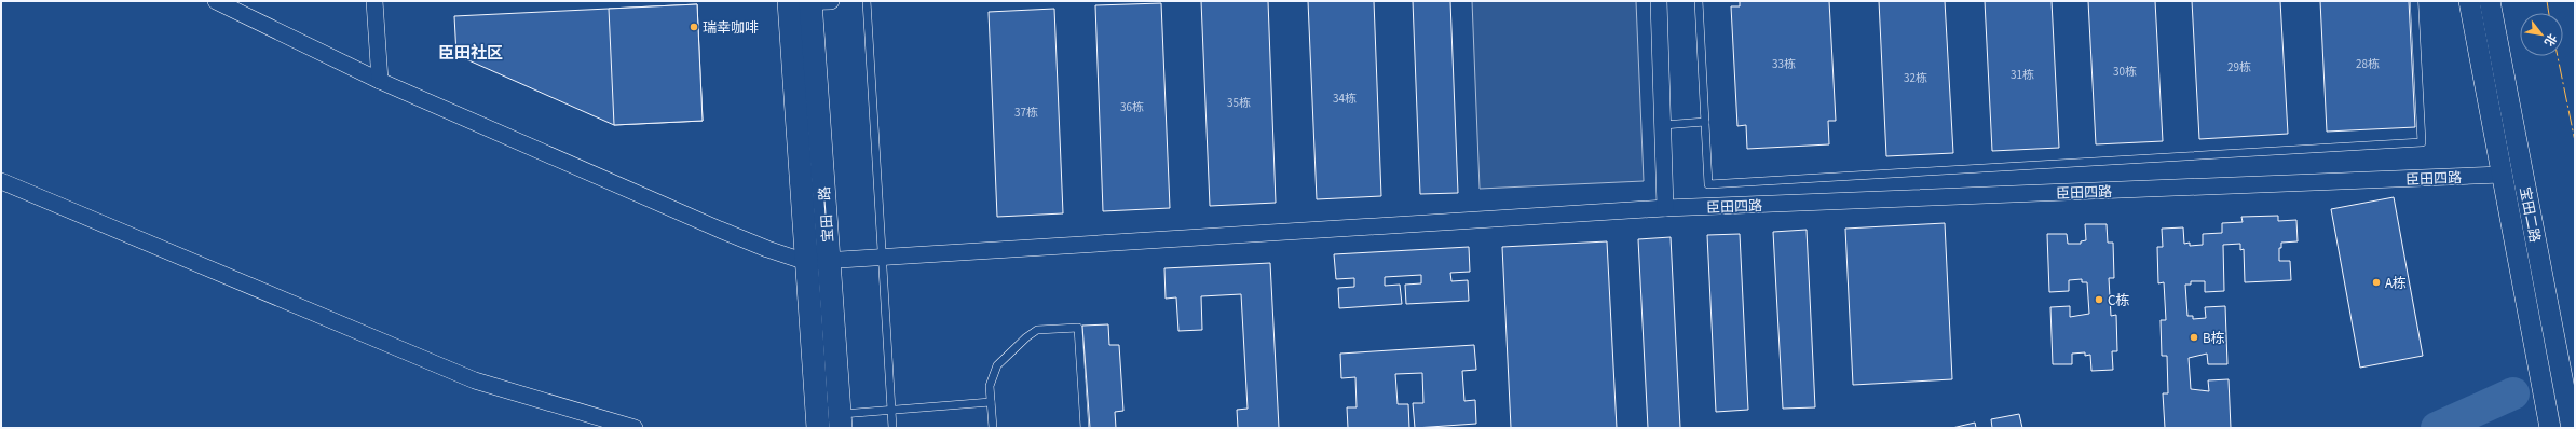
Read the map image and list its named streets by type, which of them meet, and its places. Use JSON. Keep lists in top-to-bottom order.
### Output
{
  "streets": {
    "main road": ["宝田一路"],
    "street": ["臣田四路", "宝田二路"]
  },
  "crossings": [
    ["臣田四路", "宝田一路"],
    ["臣田四路", "宝田二路"]
  ],
  "districts": ["臣田社区"],
  "places": [
    "瑞幸咖啡",
    "A栋",
    "C栋",
    "B栋"
  ],
  "house_numbers": [
    "33栋",
    "28栋",
    "29栋",
    "30栋",
    "31栋",
    "32栋",
    "34栋",
    "35栋",
    "36栋",
    "37栋"
  ],
  "north": "bottom right"
}
